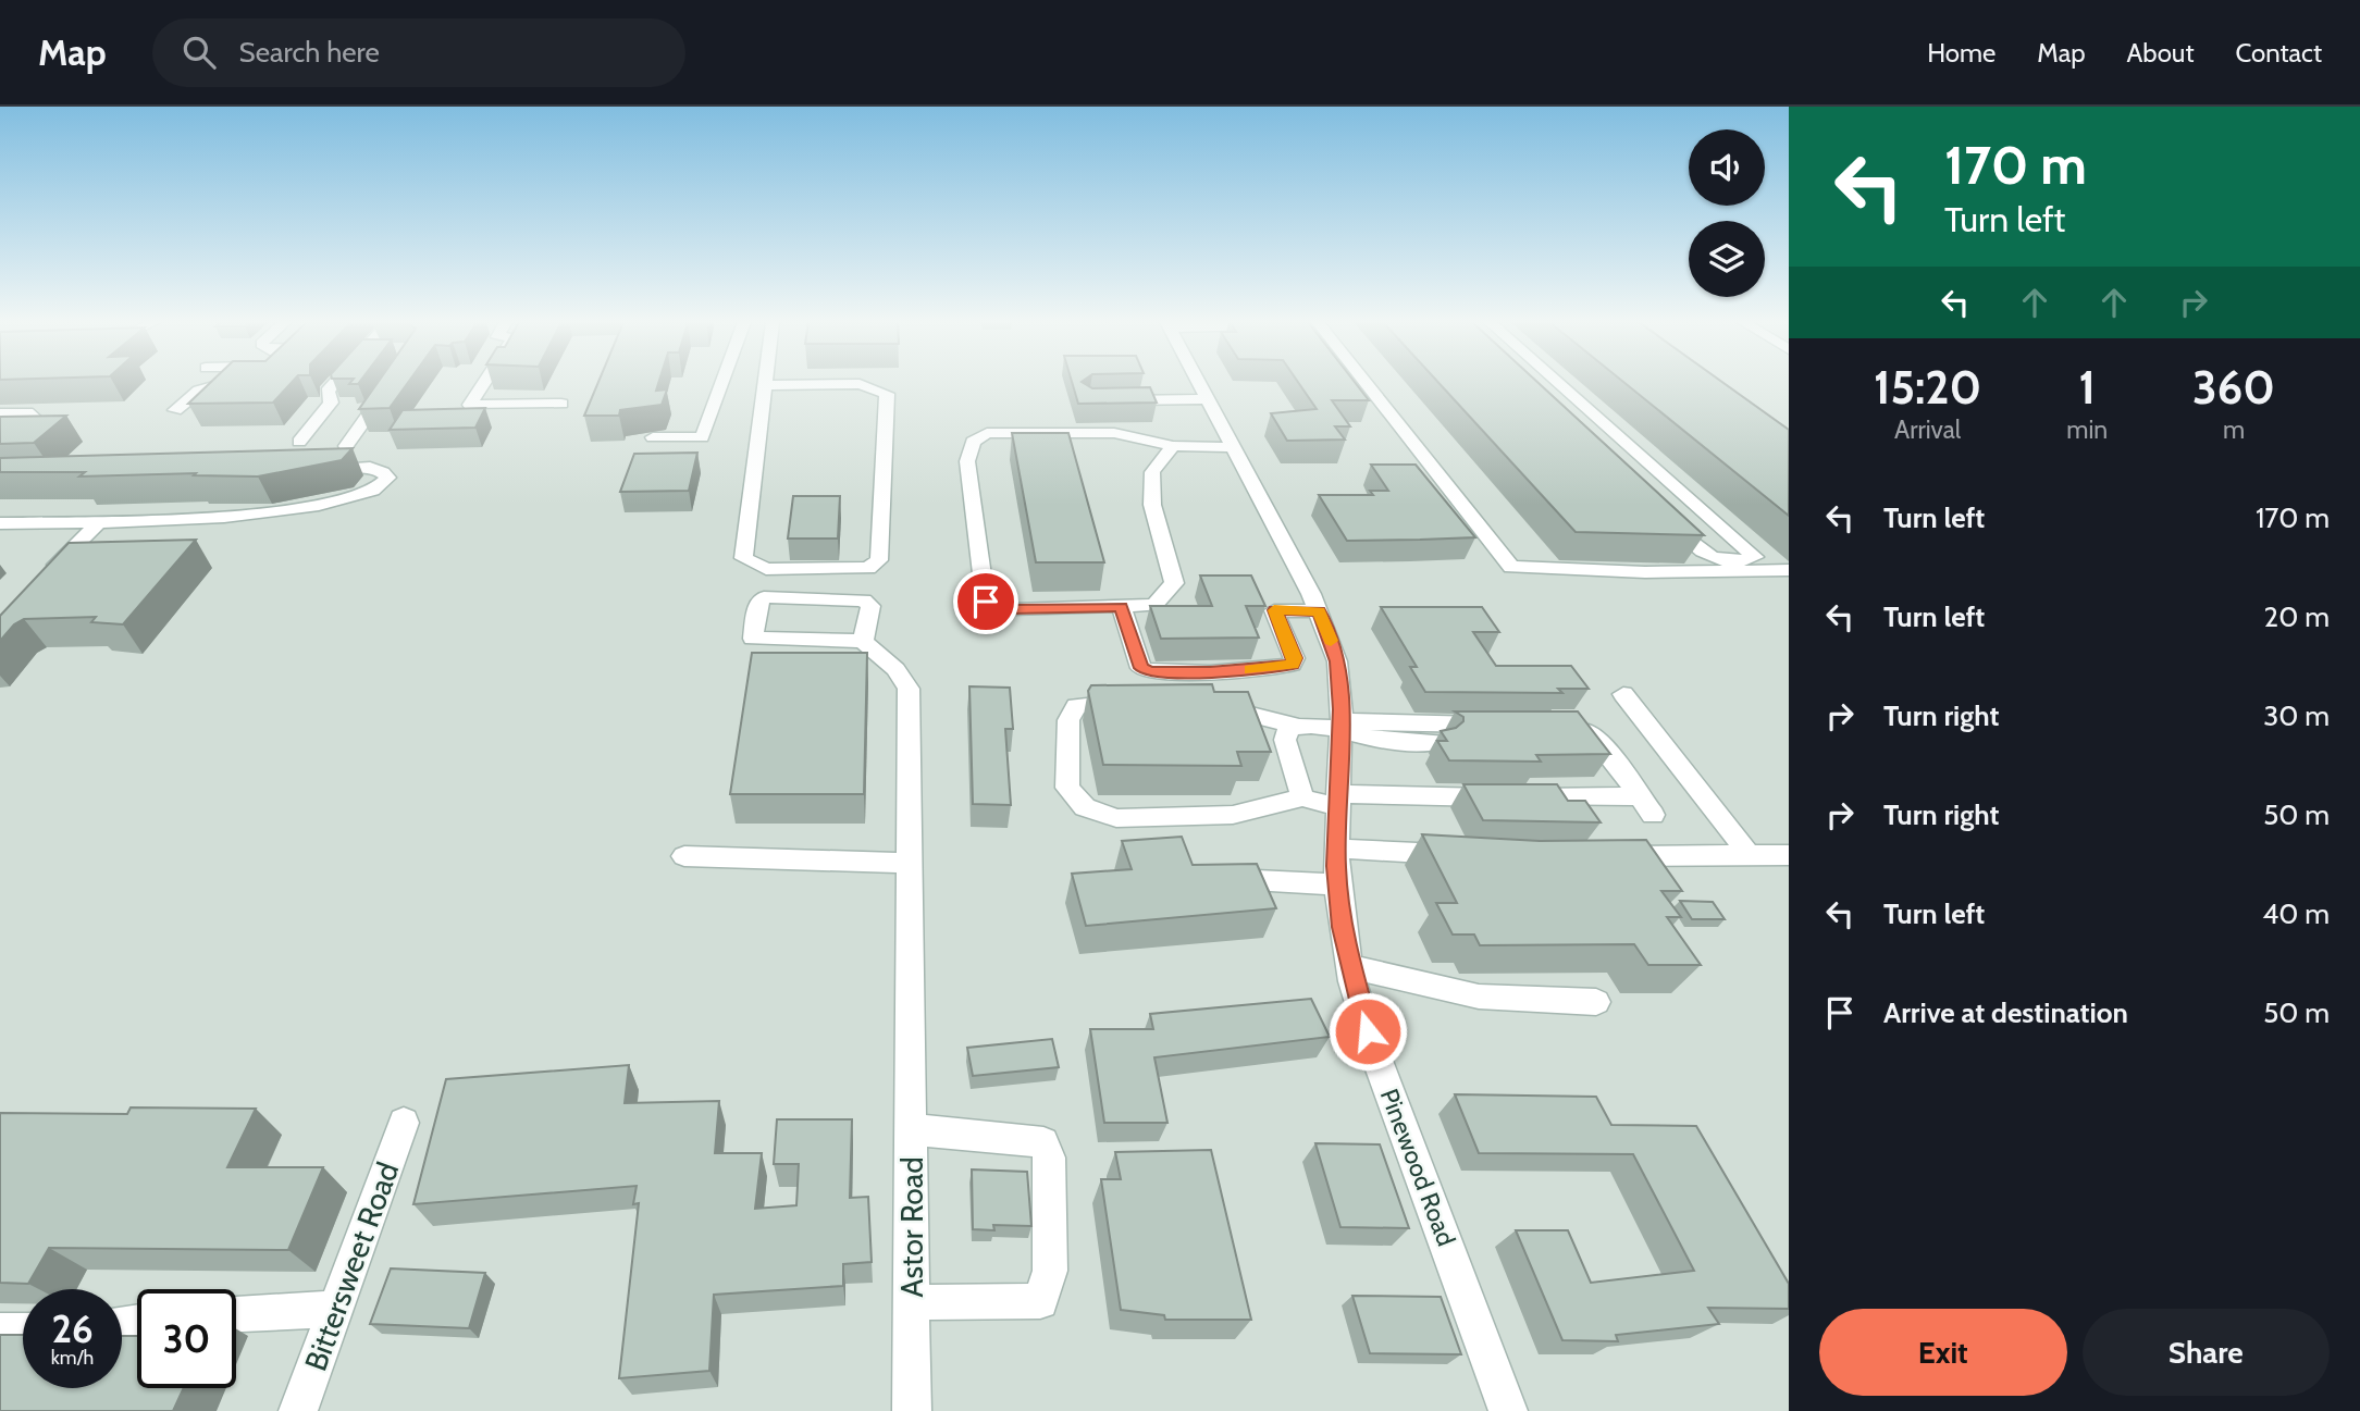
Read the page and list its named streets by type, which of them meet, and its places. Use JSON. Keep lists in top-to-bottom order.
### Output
{
  "streets": {
    "street": ["Pinewood Road", "Astor Road", "Bittersweet Road"]
  },
  "page": {
    "header": "Map",
    "search": "Search here",
    "nav": [
      "Home",
      "Map",
      "About",
      "Contact"
    ],
    "turn": ["170 m", "Turn left"],
    "eta": [
      "15:20",
      "Arrival",
      "1",
      "min",
      "360",
      "m"
    ],
    "list": [
      {
        "name": "Turn left",
        "value": "170 m"
      },
      {
        "name": "Turn left",
        "value": "20 m"
      },
      {
        "name": "Turn right",
        "value": "30 m"
      },
      {
        "name": "Turn right",
        "value": "50 m"
      },
      {
        "name": "Turn left",
        "value": "40 m"
      },
      {
        "name": "Arrive at destination",
        "value": "50 m"
      }
    ],
    "speed": "26 km/h",
    "limit": "30",
    "buttons": ["Exit", "Share"]
  }
}
